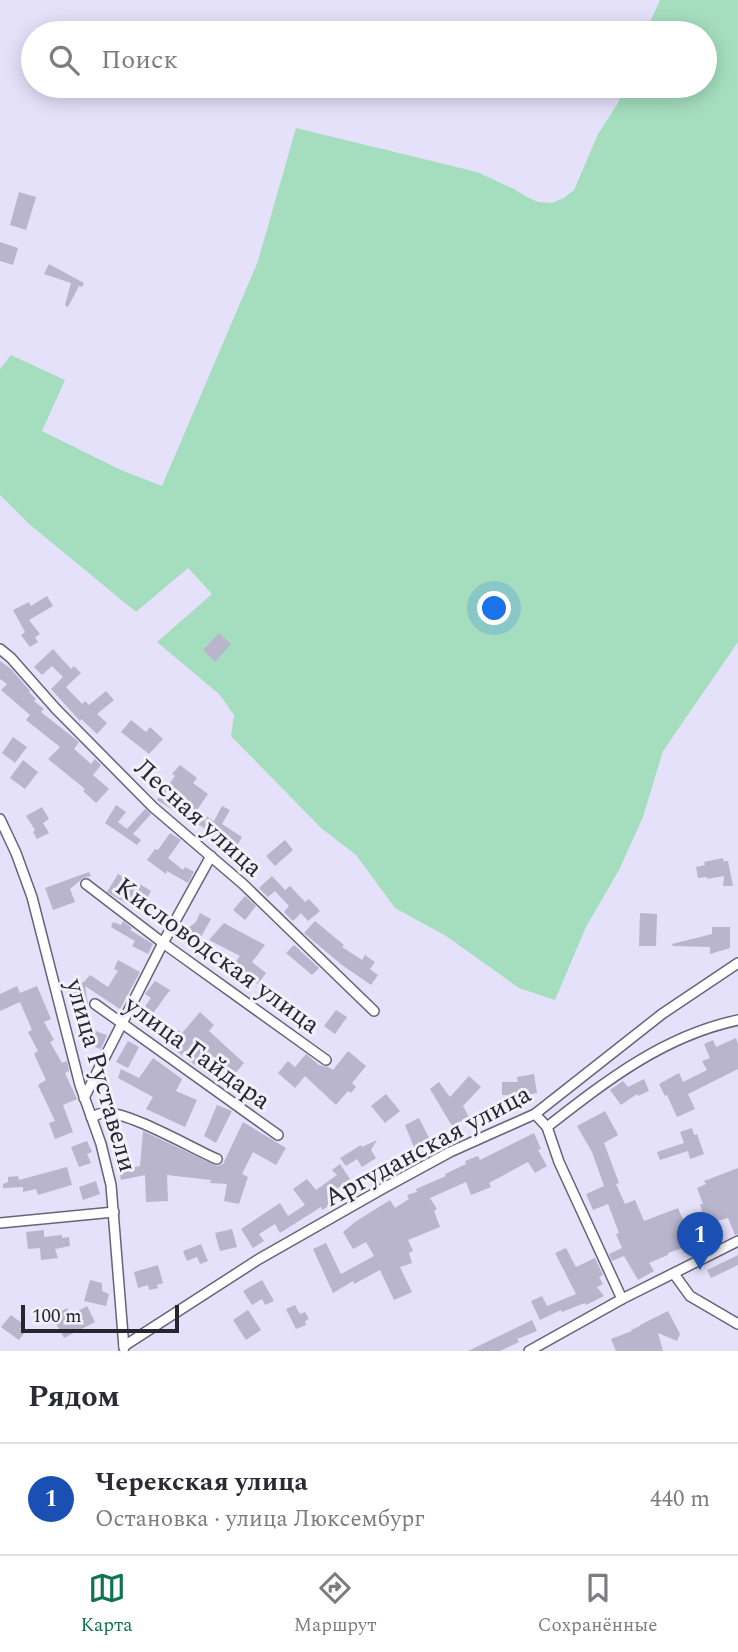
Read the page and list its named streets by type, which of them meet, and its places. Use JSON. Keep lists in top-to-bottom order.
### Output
{
  "streets": {
    "street": [
      "Лесная улица",
      "Кисловодская улица",
      "улица Гайдара",
      "улица Руставели",
      "Аргуданская улица"
    ]
  },
  "crossings": [
    ["улица Руставели", "Аргуданская улица"]
  ],
  "scale_bar": "100 m",
  "page": {
    "search": "Поиск",
    "pins": "1",
    "scale": "100 m",
    "heading": "Рядом",
    "list": [
      {
        "mark": "1",
        "name": "Черекская улица",
        "note": "Остановка · улица Люксембург",
        "value": "440 m"
      }
    ],
    "nav": ["Карта", "Маршрут", "Сохранённые"]
  }
}
